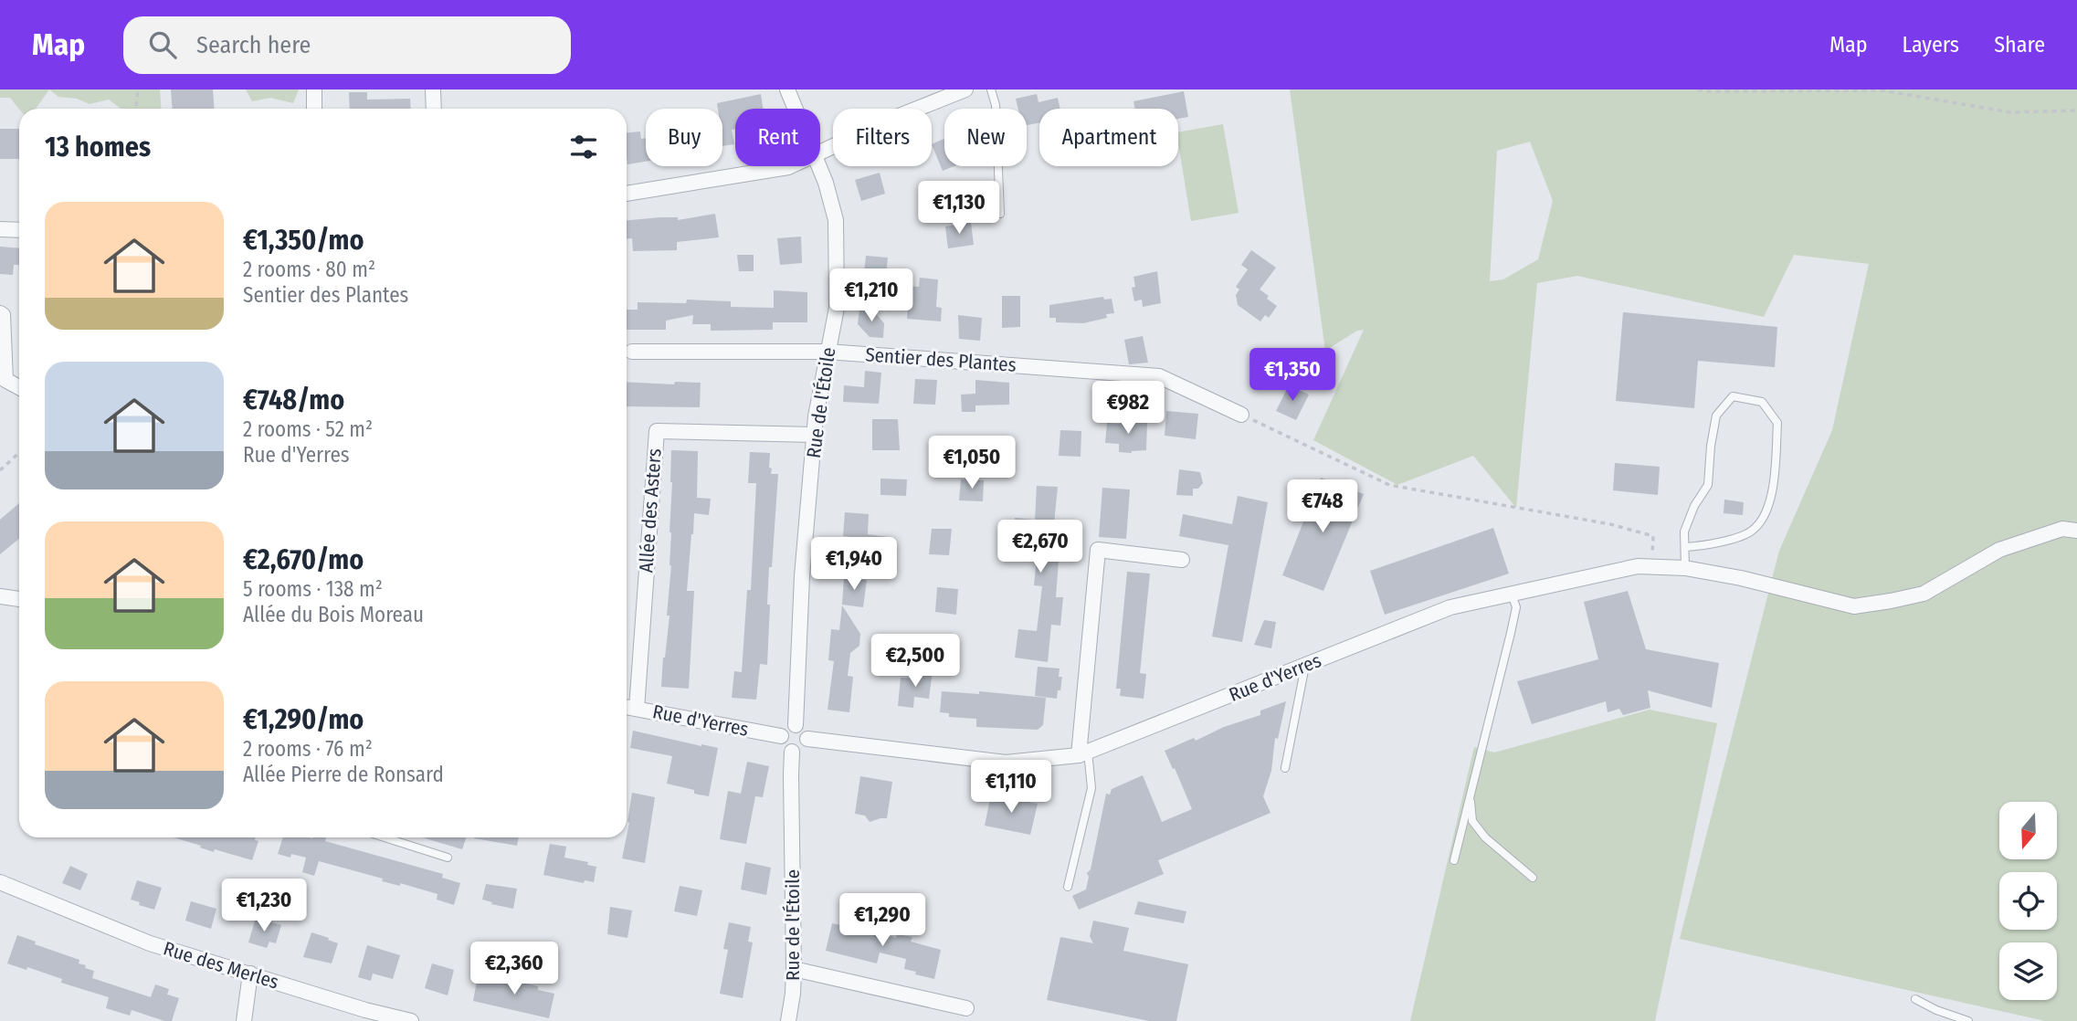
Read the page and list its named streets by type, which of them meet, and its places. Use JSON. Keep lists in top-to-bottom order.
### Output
{
  "streets": {
    "street": [
      "Sentier des Plantes",
      "Rue de l'Étoile",
      "Allée des Asters",
      "Rue d'Yerres",
      "Rue des Merles"
    ]
  },
  "crossings": [
    ["Sentier des Plantes", "Rue de l'Étoile"],
    ["Rue de l'Étoile", "Allée des Asters"],
    ["Rue de l'Étoile", "Rue d'Yerres"],
    ["Allée des Asters", "Rue d'Yerres"]
  ],
  "north": "bottom",
  "page": {
    "header": "Map",
    "search": "Search here",
    "nav": ["Map", "Layers", "Share"],
    "chip": [
      "Buy",
      "Rent",
      "Filters",
      "New",
      "Apartment"
    ],
    "heading": "13 homes",
    "price": [
      "€1,130",
      "€1,210",
      "€1,350",
      "€982",
      "€1,050",
      "€748",
      "€2,670",
      "€1,940",
      "€2,500",
      "€1,110",
      "€1,230",
      "€1,290",
      "€2,360"
    ],
    "list": [
      {
        "name": "€1,350/mo",
        "note": "2 rooms · 80 m² · Sentier des Plantes"
      },
      {
        "name": "€748/mo",
        "note": "2 rooms · 52 m² · Rue d'Yerres"
      },
      {
        "name": "€2,670/mo",
        "note": "5 rooms · 138 m² · Allée du Bois Moreau"
      },
      {
        "name": "€1,290/mo",
        "note": "2 rooms · 76 m² · Allée Pierre de Ronsard"
      }
    ]
  }
}
